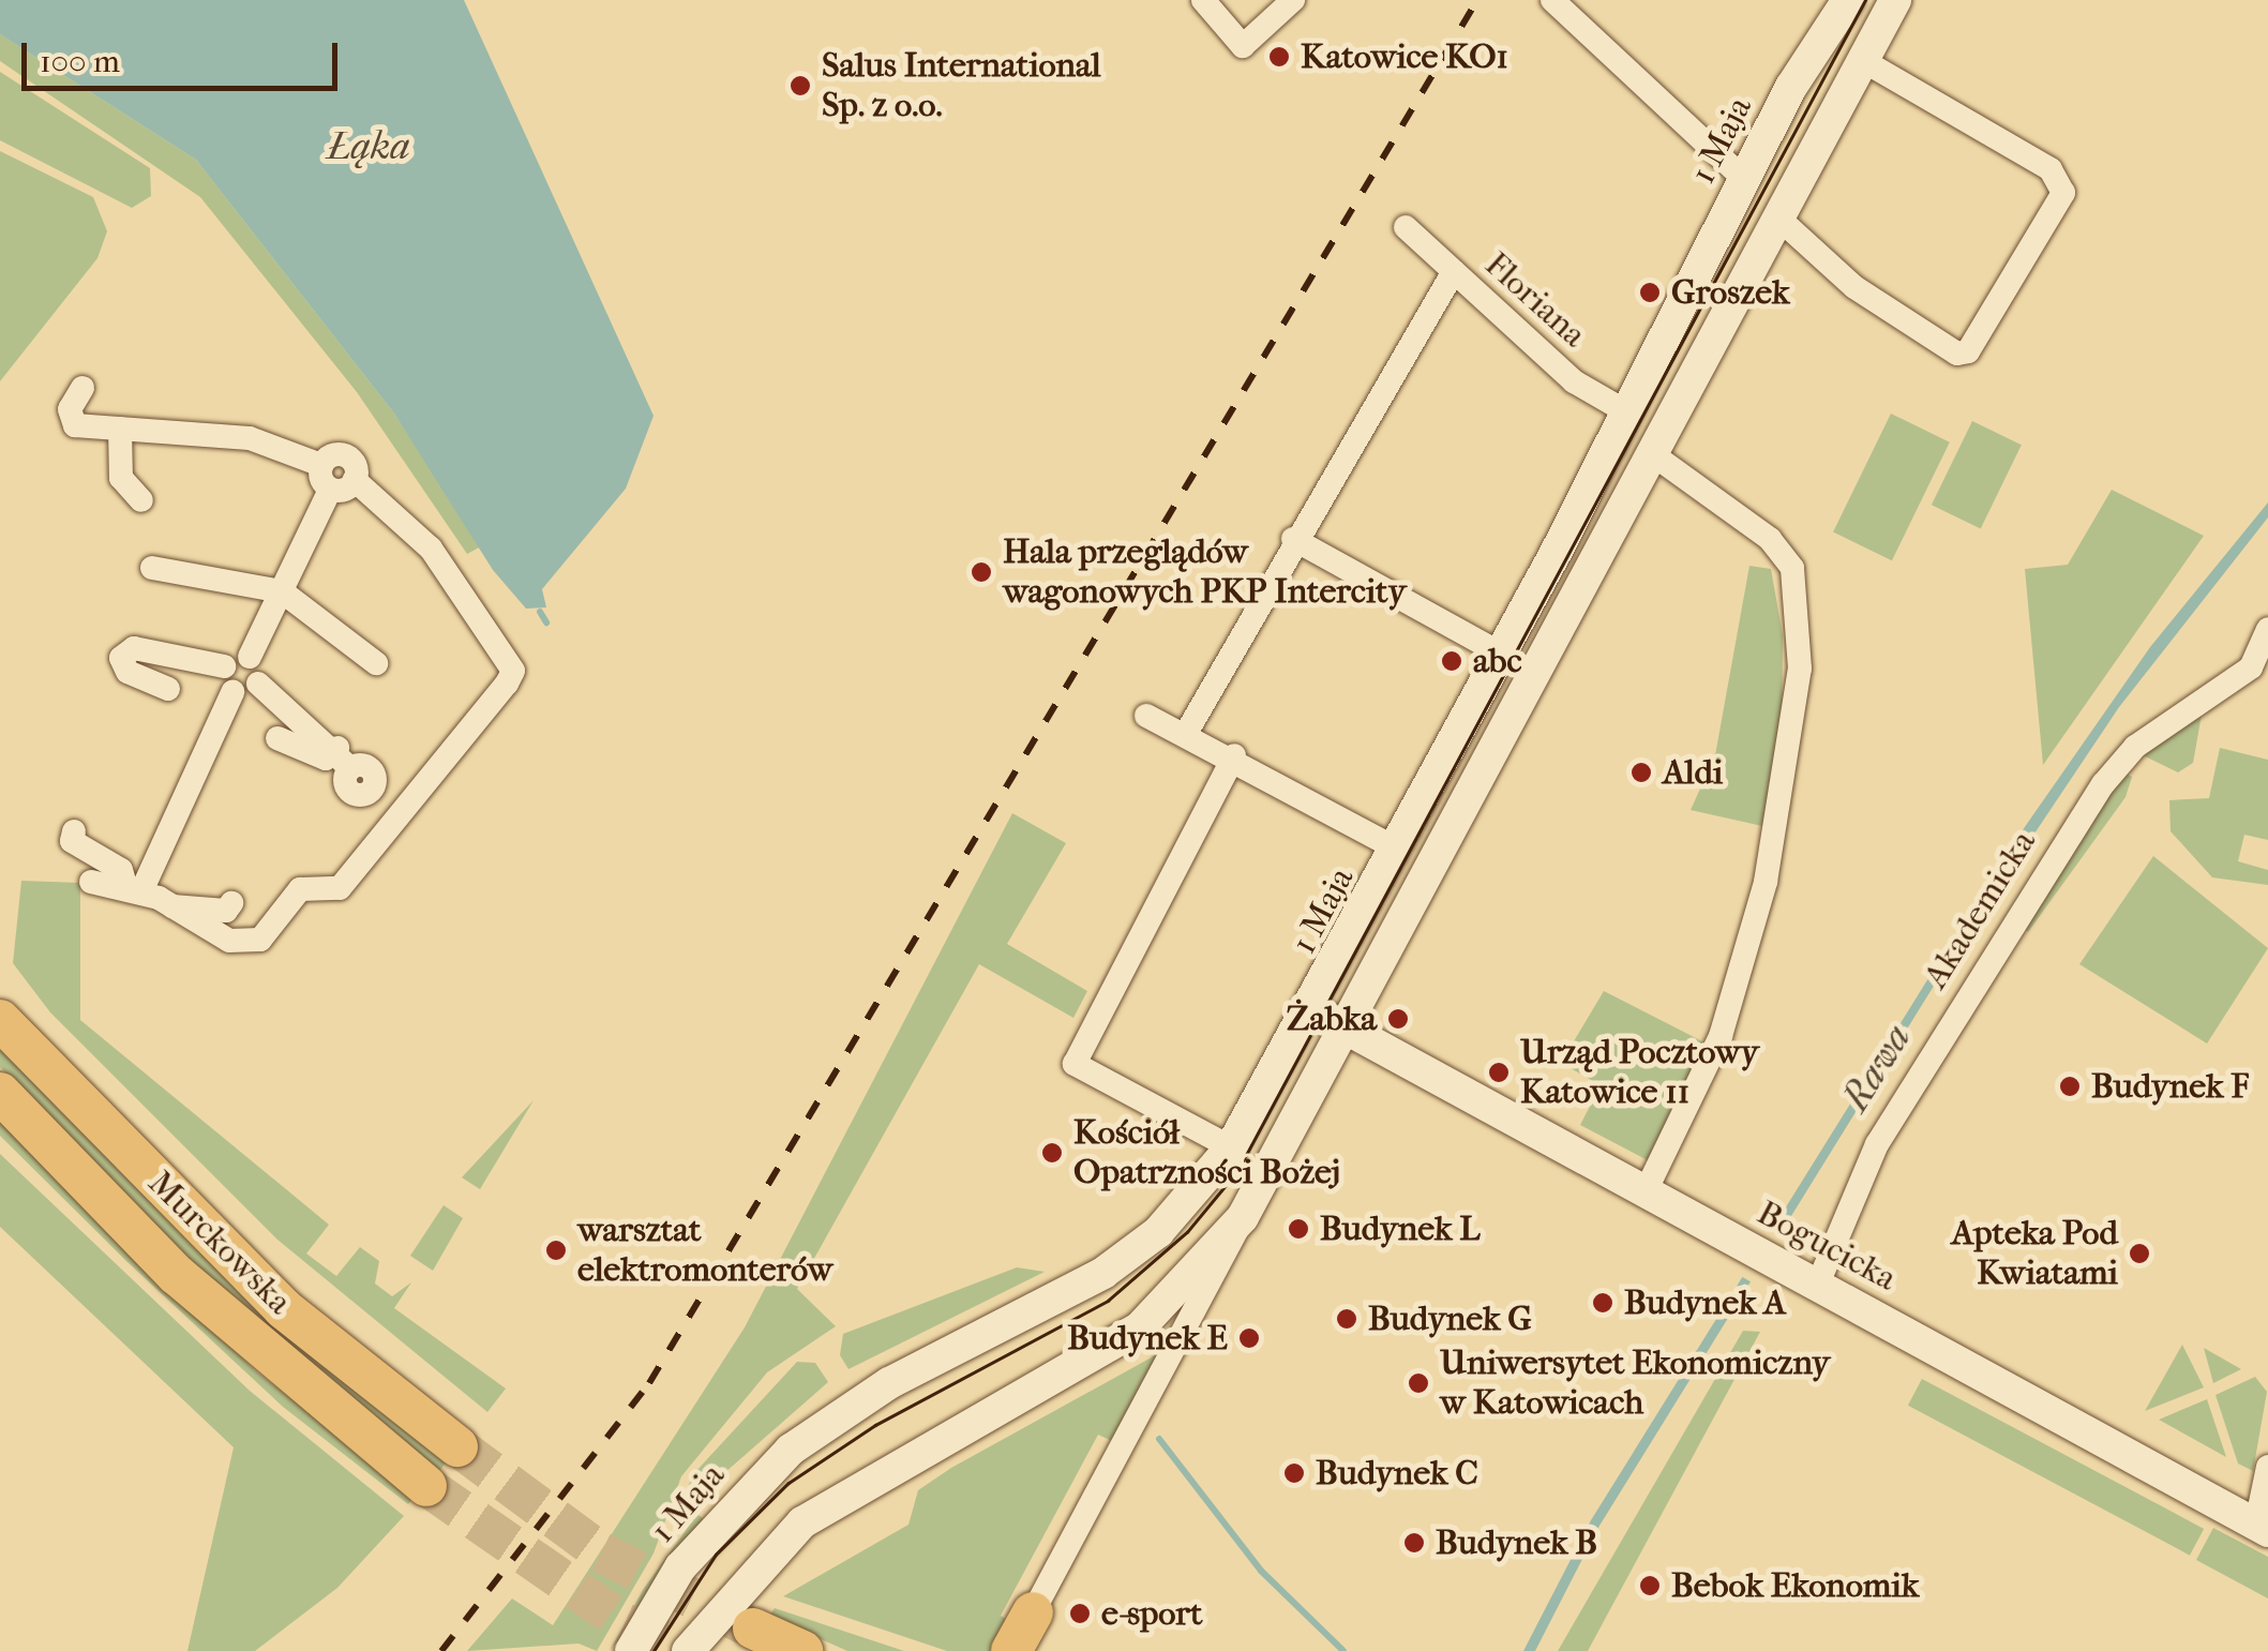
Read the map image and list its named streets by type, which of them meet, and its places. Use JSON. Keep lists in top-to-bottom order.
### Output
{
  "streets": {
    "highway": ["Murckowska"],
    "street": [
      "1 Maja",
      "Floriana",
      "Akademicka",
      "Bogucicka"
    ]
  },
  "crossings": [
    ["1 Maja", "Floriana"],
    ["1 Maja", "Bogucicka"],
    ["Akademicka", "Bogucicka"]
  ],
  "water": ["Łąka", "Rawa"],
  "places": [
    "Katowice KO1",
    "Salus International Sp. z o.o.",
    "Groszek",
    "Hala przeglądów wagonowych PKP Intercity",
    "abc",
    "Aldi",
    "Żabka",
    "Urząd Pocztowy Katowice 11",
    "Budynek F",
    "Kościół Opatrzności Bożej",
    "Budynek L",
    "warsztat elektromonterów",
    "Apteka Pod Kwiatami",
    "Budynek A",
    "Budynek G",
    "Budynek E",
    "Uniwersytet Ekonomiczny w Katowicach",
    "Budynek C",
    "Budynek B",
    "Bebok Ekonomik",
    "e-sport"
  ],
  "scale_bar": "100 m"
}
